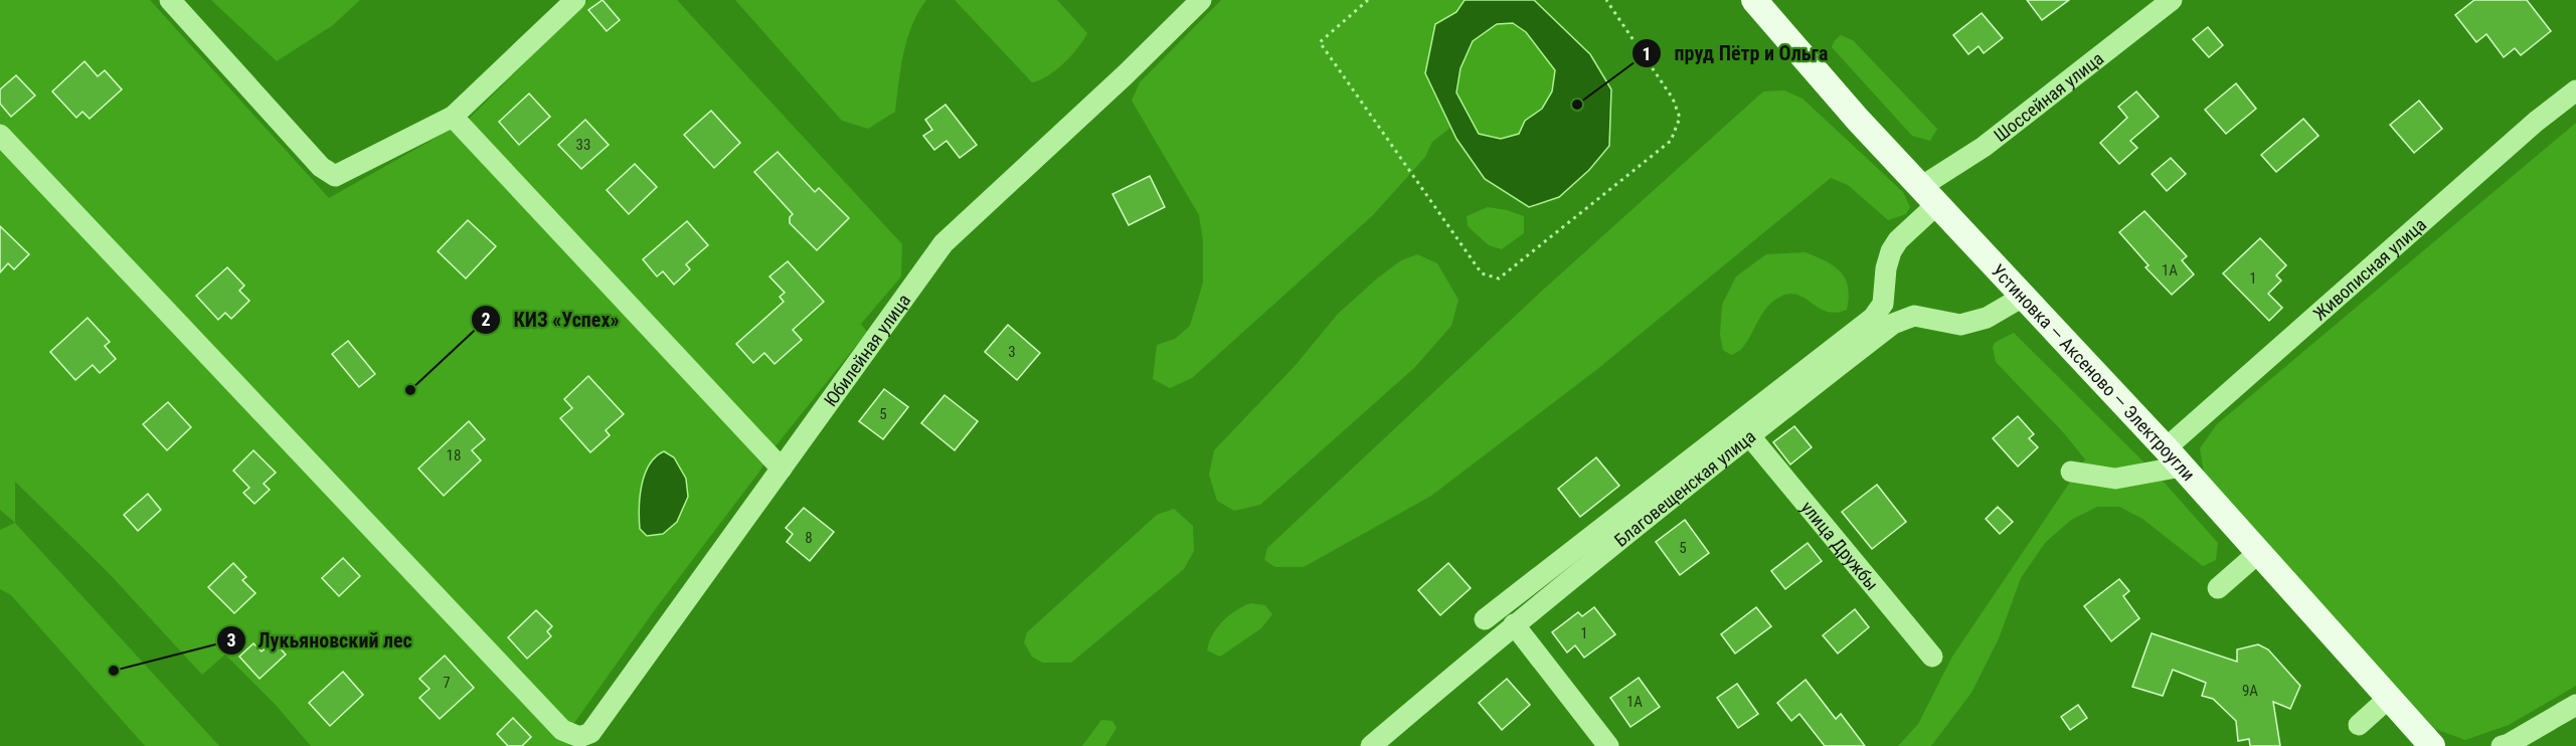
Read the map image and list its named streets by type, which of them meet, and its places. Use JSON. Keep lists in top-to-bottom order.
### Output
{
  "streets": {
    "main road": ["Устиновка — Аксеново — Электроугли"],
    "street": [
      "Шоссейная улица",
      "Живописная улица",
      "Юбилейная улица",
      "Благовещенская улица",
      "улица Дружбы"
    ]
  },
  "crossings": [
    ["Шоссейная улица", "Устиновка — Аксеново — Электроугли"],
    ["Живописная улица", "Устиновка — Аксеново — Электроугли"],
    ["Устиновка — Аксеново — Электроугли", "Благовещенская улица"],
    ["Благовещенская улица", "улица Дружбы"]
  ],
  "places": ["пруд Пётр и Ольга", "КИЗ «Успех»", "Лукьяновский лес"],
  "house_numbers": [
    "33",
    "1А",
    "1",
    "3",
    "5",
    "18",
    "8",
    "5",
    "1",
    "7",
    "9А",
    "1А"
  ]
}
